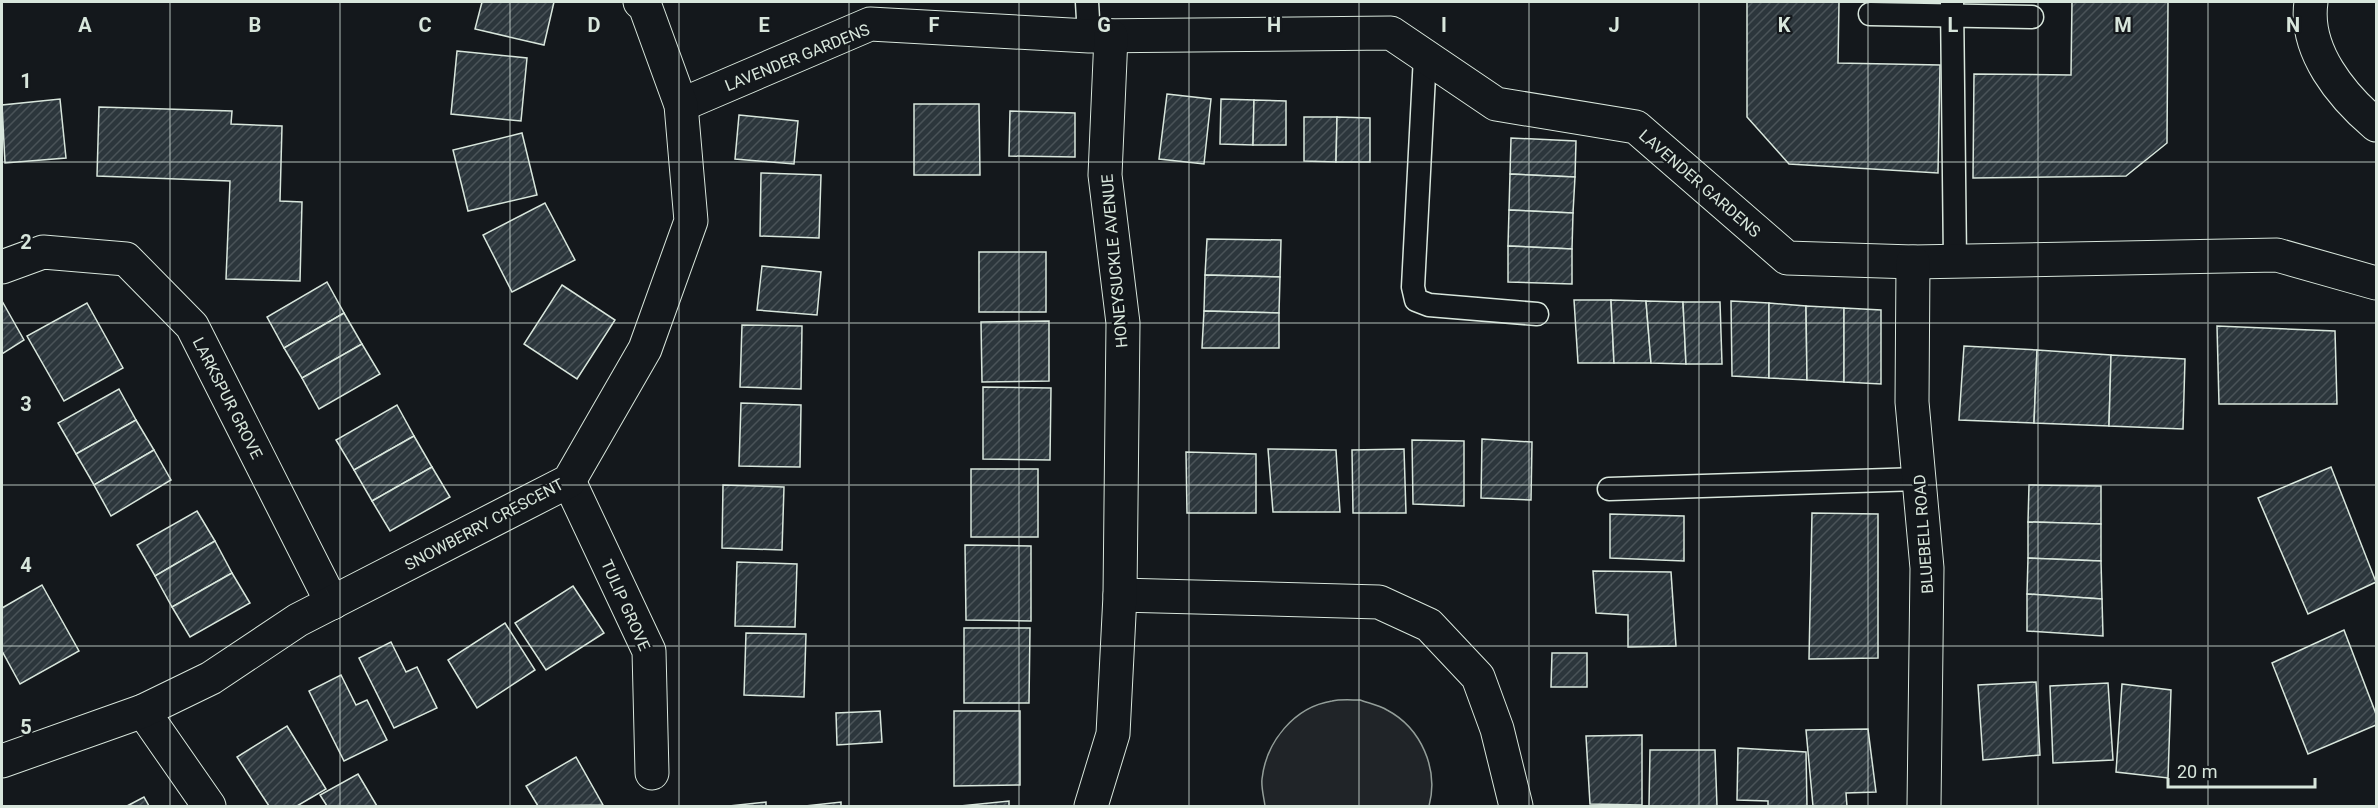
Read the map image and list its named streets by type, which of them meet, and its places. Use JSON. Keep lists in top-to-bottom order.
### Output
{
  "streets": {
    "street": [
      "LAVENDER GARDENS",
      "HONEYSUCKLE AVENUE",
      "LARKSPUR GROVE",
      "SNOWBERRY CRESCENT",
      "BLUEBELL ROAD",
      "TULIP GROVE"
    ]
  },
  "crossings": [
    ["LAVENDER GARDENS", "HONEYSUCKLE AVENUE"],
    ["LAVENDER GARDENS", "SNOWBERRY CRESCENT"],
    ["LAVENDER GARDENS", "BLUEBELL ROAD"],
    ["LARKSPUR GROVE", "SNOWBERRY CRESCENT"],
    ["SNOWBERRY CRESCENT", "TULIP GROVE"]
  ],
  "scale_bar": "20 m",
  "grid": {
    "columns": [
      "A",
      "B",
      "C",
      "D",
      "E",
      "F",
      "G",
      "H",
      "I",
      "J",
      "K",
      "L",
      "M",
      "N"
    ],
    "rows": [
      "1",
      "2",
      "3",
      "4",
      "5"
    ]
  }
}
